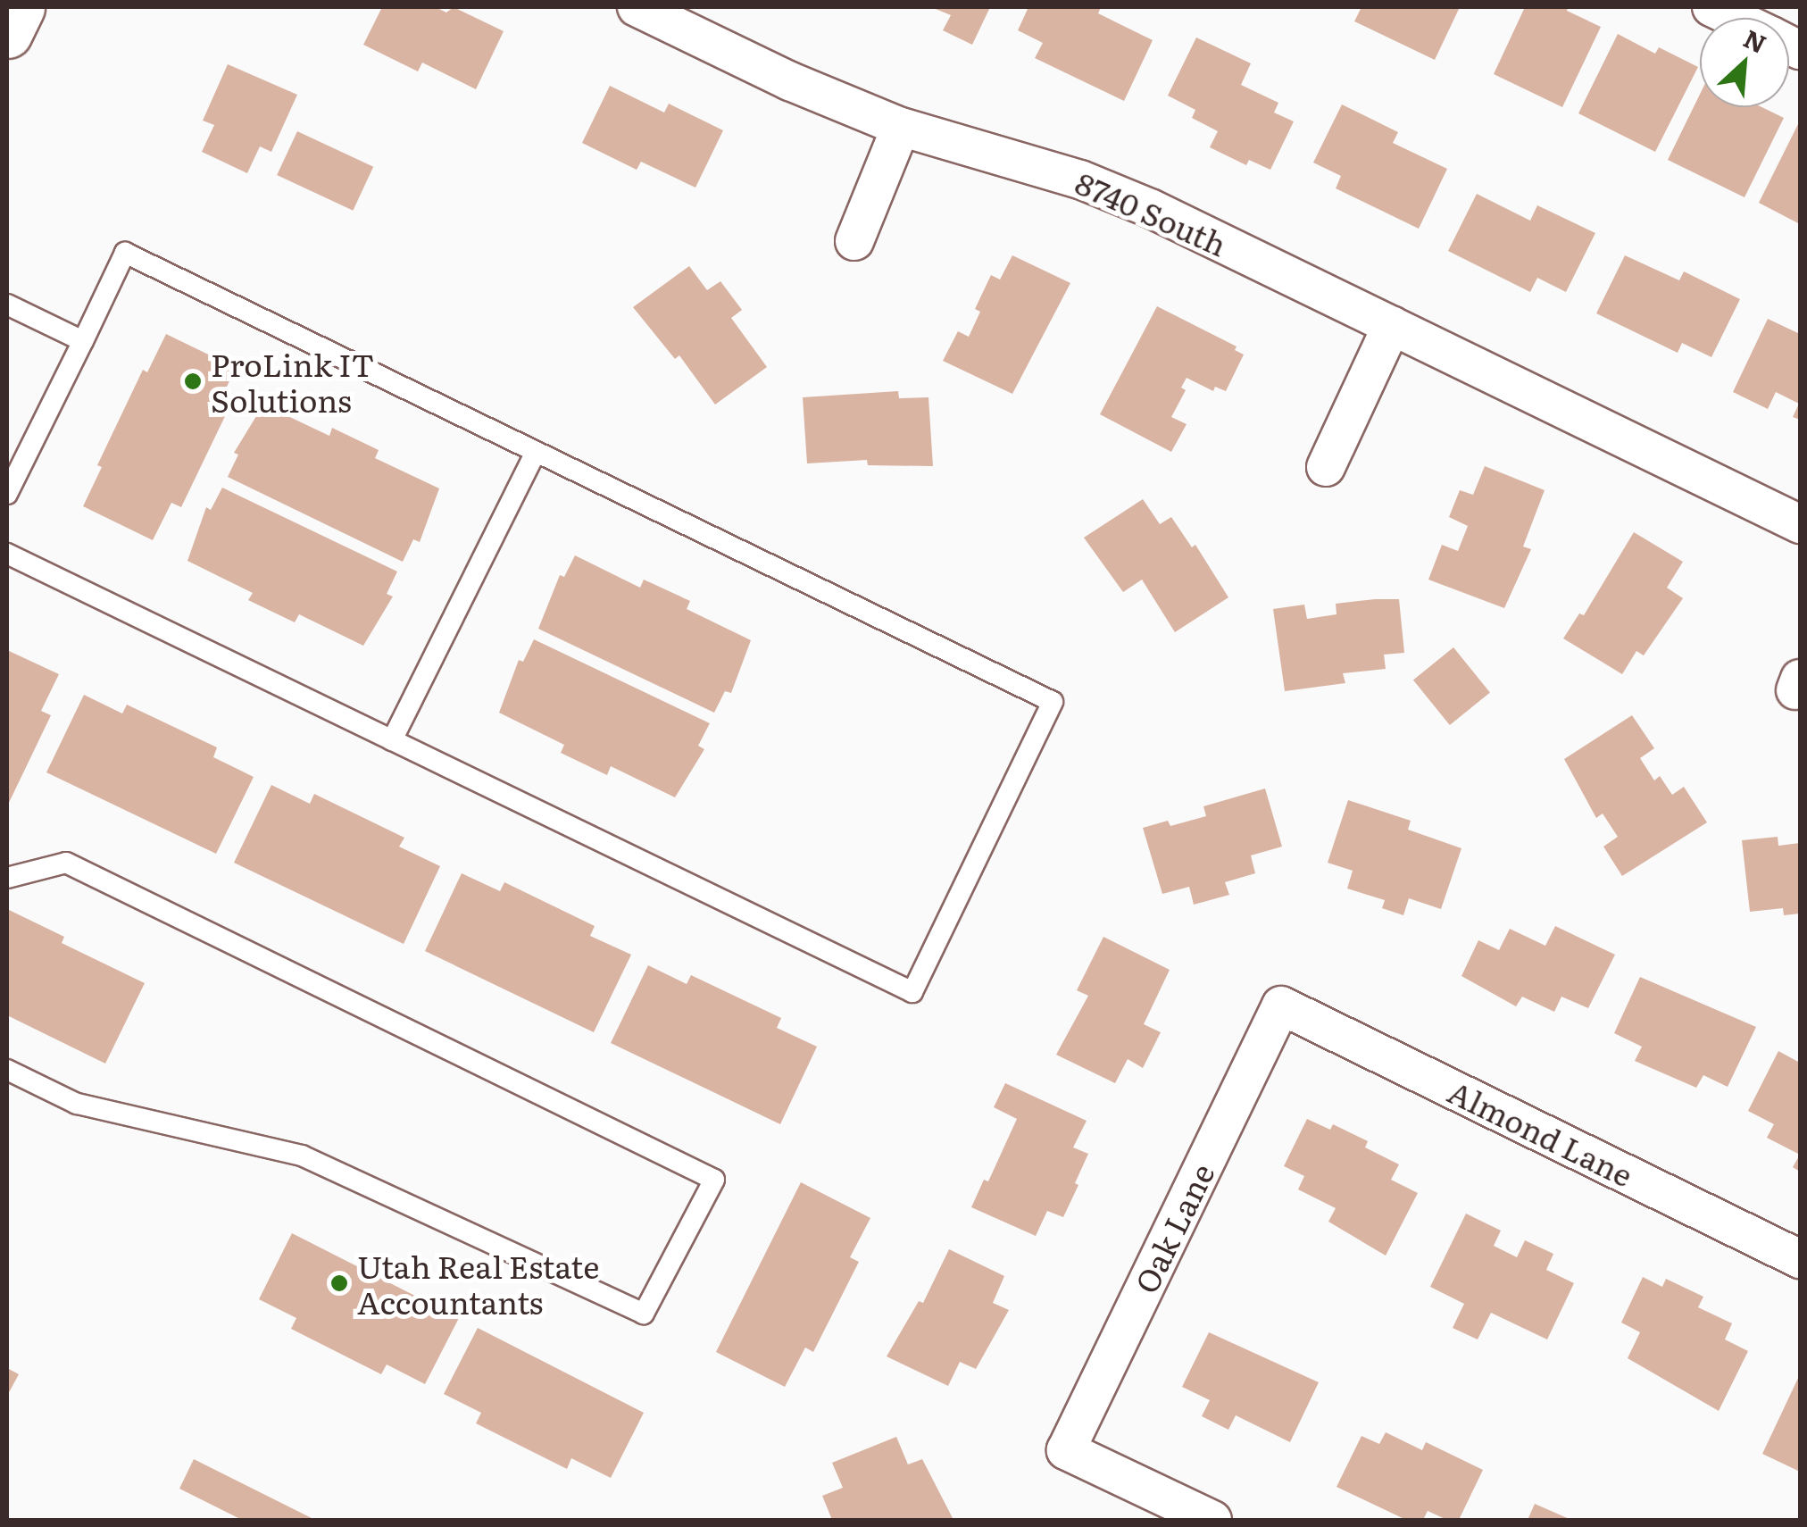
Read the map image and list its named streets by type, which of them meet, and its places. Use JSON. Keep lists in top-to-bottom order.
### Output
{
  "streets": {
    "street": ["8740 South", "Almond Lane", "Oak Lane"]
  },
  "crossings": [
    ["Almond Lane", "Oak Lane"]
  ],
  "places": ["ProLink IT Solutions", "Utah Real Estate Accountants"],
  "north": "top right"
}
